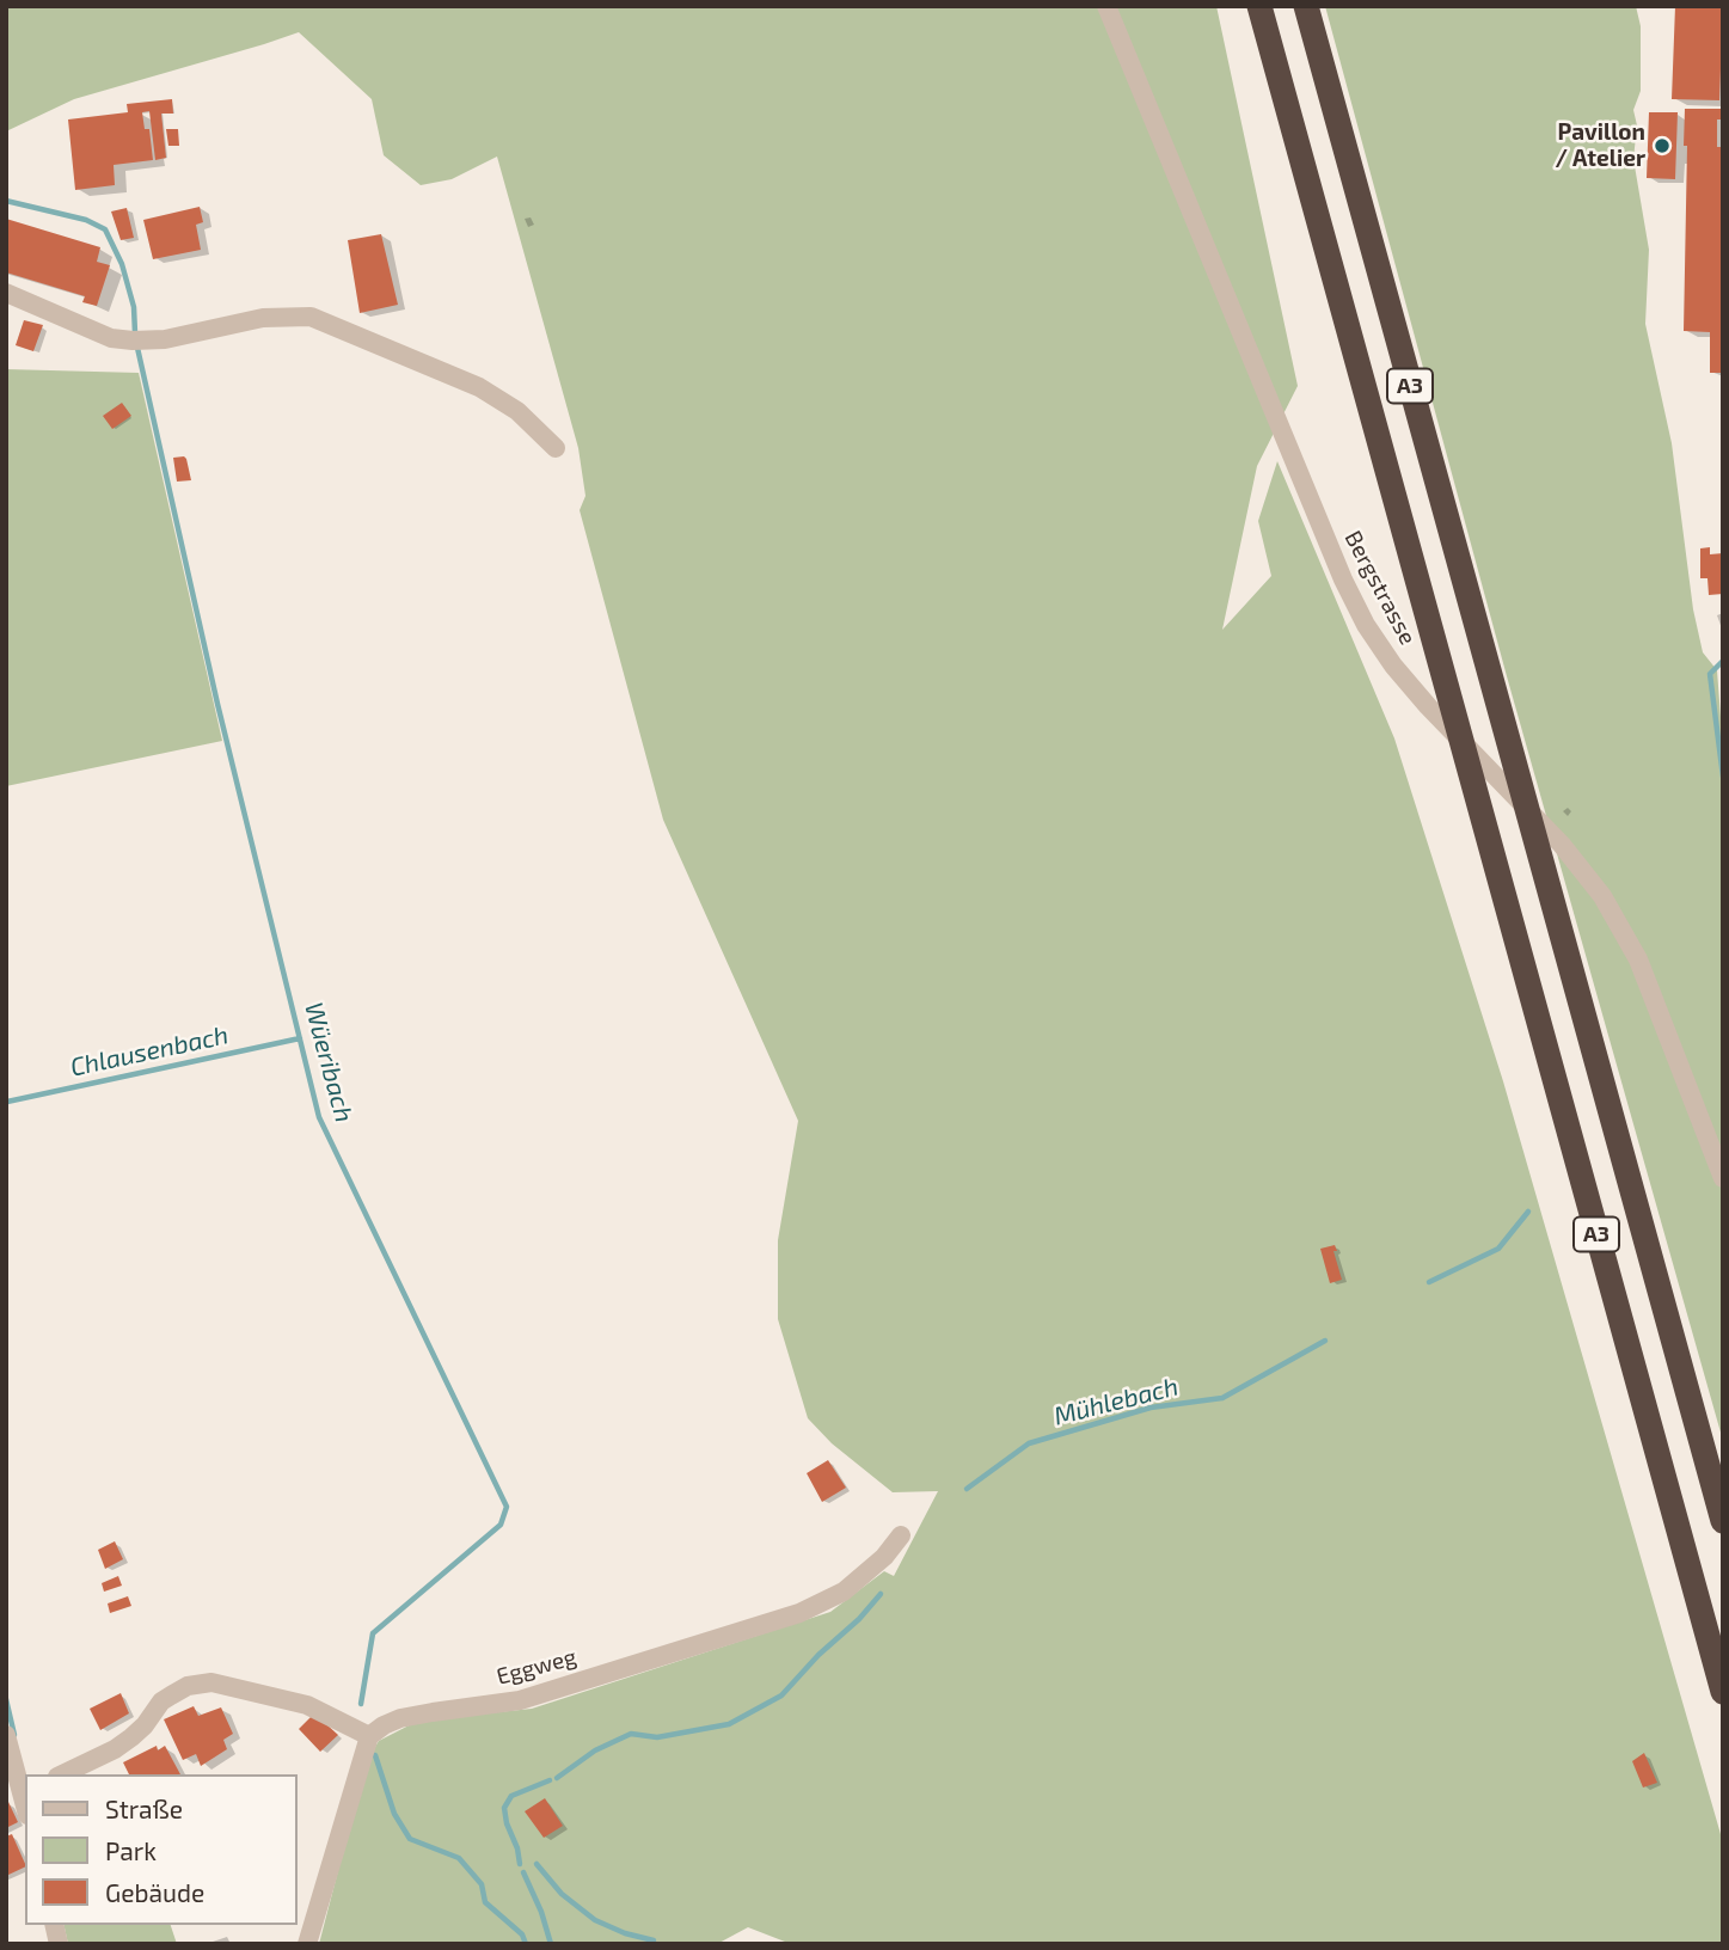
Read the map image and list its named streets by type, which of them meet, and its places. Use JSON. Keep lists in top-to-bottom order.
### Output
{
  "streets": {
    "highway": ["A3"],
    "street": ["Bergstrasse", "Eggweg"]
  },
  "water": ["Chlausenbach", "Wüeribach", "Mühlebach"],
  "places": ["Pavillon / Atelier"],
  "legend": ["Straße", "Park", "Gebäude"]
}
